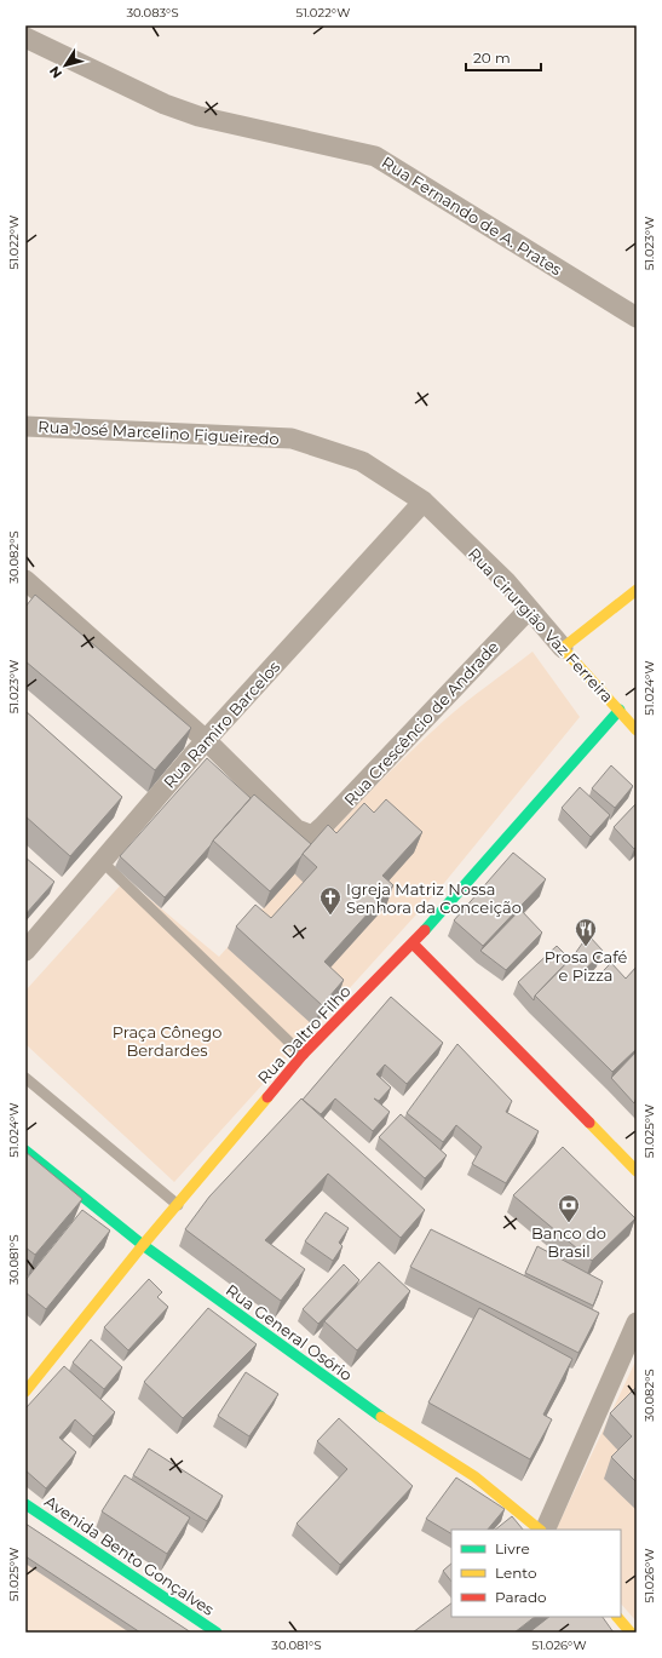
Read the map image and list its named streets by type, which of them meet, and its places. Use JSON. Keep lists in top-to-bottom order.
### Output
{
  "streets": {
    "street": [
      "Rua Fernando de A. Prates",
      "Rua José Marcelino Figueiredo",
      "Rua Cirurgião Vaz Ferreira",
      "Rua Crescêncio de Andrade",
      "Rua Ramiro Barcelos",
      "Rua Daltro Filho",
      "Rua General Osório",
      "Avenida Bento Gonçalves"
    ]
  },
  "crossings": [
    ["Rua José Marcelino Figueiredo", "Rua Cirurgião Vaz Ferreira"],
    ["Rua Cirurgião Vaz Ferreira", "Rua Crescêncio de Andrade"],
    ["Rua Cirurgião Vaz Ferreira", "Rua Ramiro Barcelos"],
    ["Rua Cirurgião Vaz Ferreira", "Rua Daltro Filho"],
    ["Rua Crescêncio de Andrade", "Rua Ramiro Barcelos"],
    ["Rua Daltro Filho", "Rua General Osório"]
  ],
  "parks": ["Praça Cônego Berdardes"],
  "places": {
    "church": ["Igreja Matriz Nossa Senhora da Conceição"],
    "restaurant": ["Prosa Café e Pizza"],
    "bank": ["Banco do Brasil"]
  },
  "legend": ["Livre", "Lento", "Parado"],
  "scale_bar": "20 m",
  "north": "bottom left",
  "coordinates": [
    "30.083°S",
    "51.022°W",
    "51.023°W",
    "30.082°S",
    "51.024°W",
    "51.025°W",
    "30.081°S",
    "51.026°W"
  ]
}
